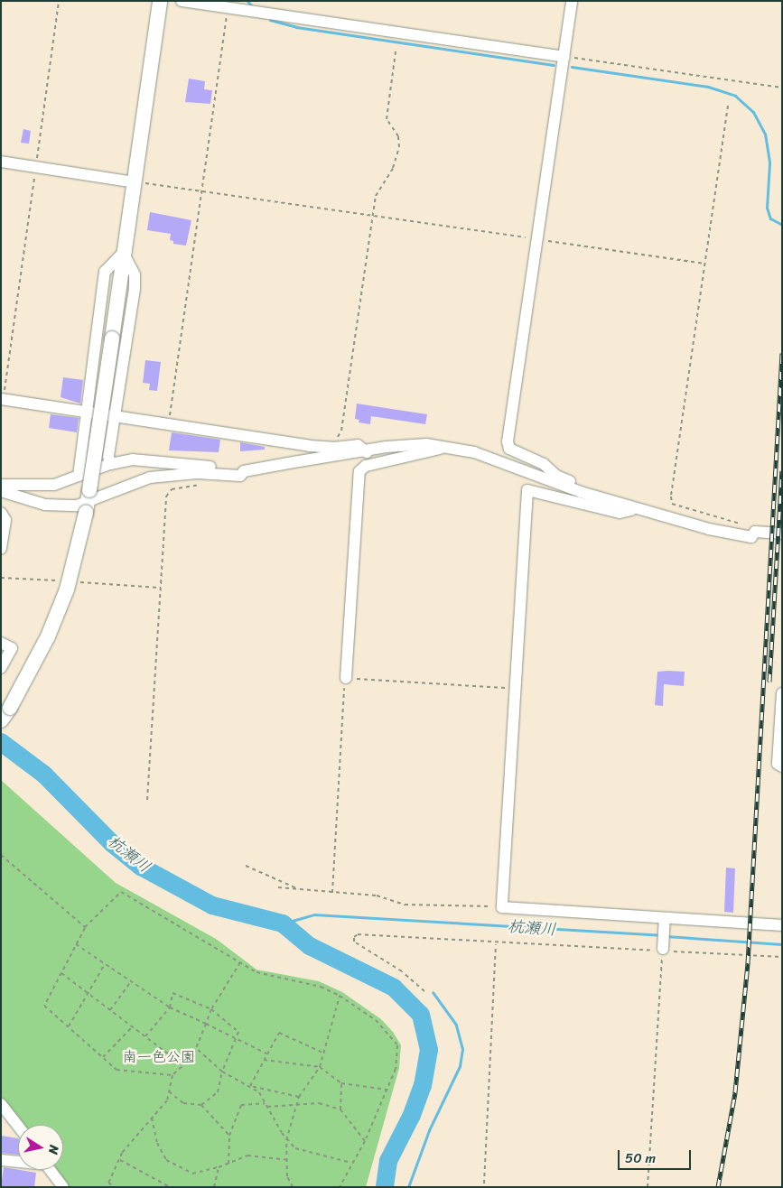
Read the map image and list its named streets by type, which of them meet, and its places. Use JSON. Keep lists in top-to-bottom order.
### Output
{
  "water": ["杭瀬川"],
  "parks": ["南一色公園"],
  "scale_bar": "50 m",
  "north": "right"
}
